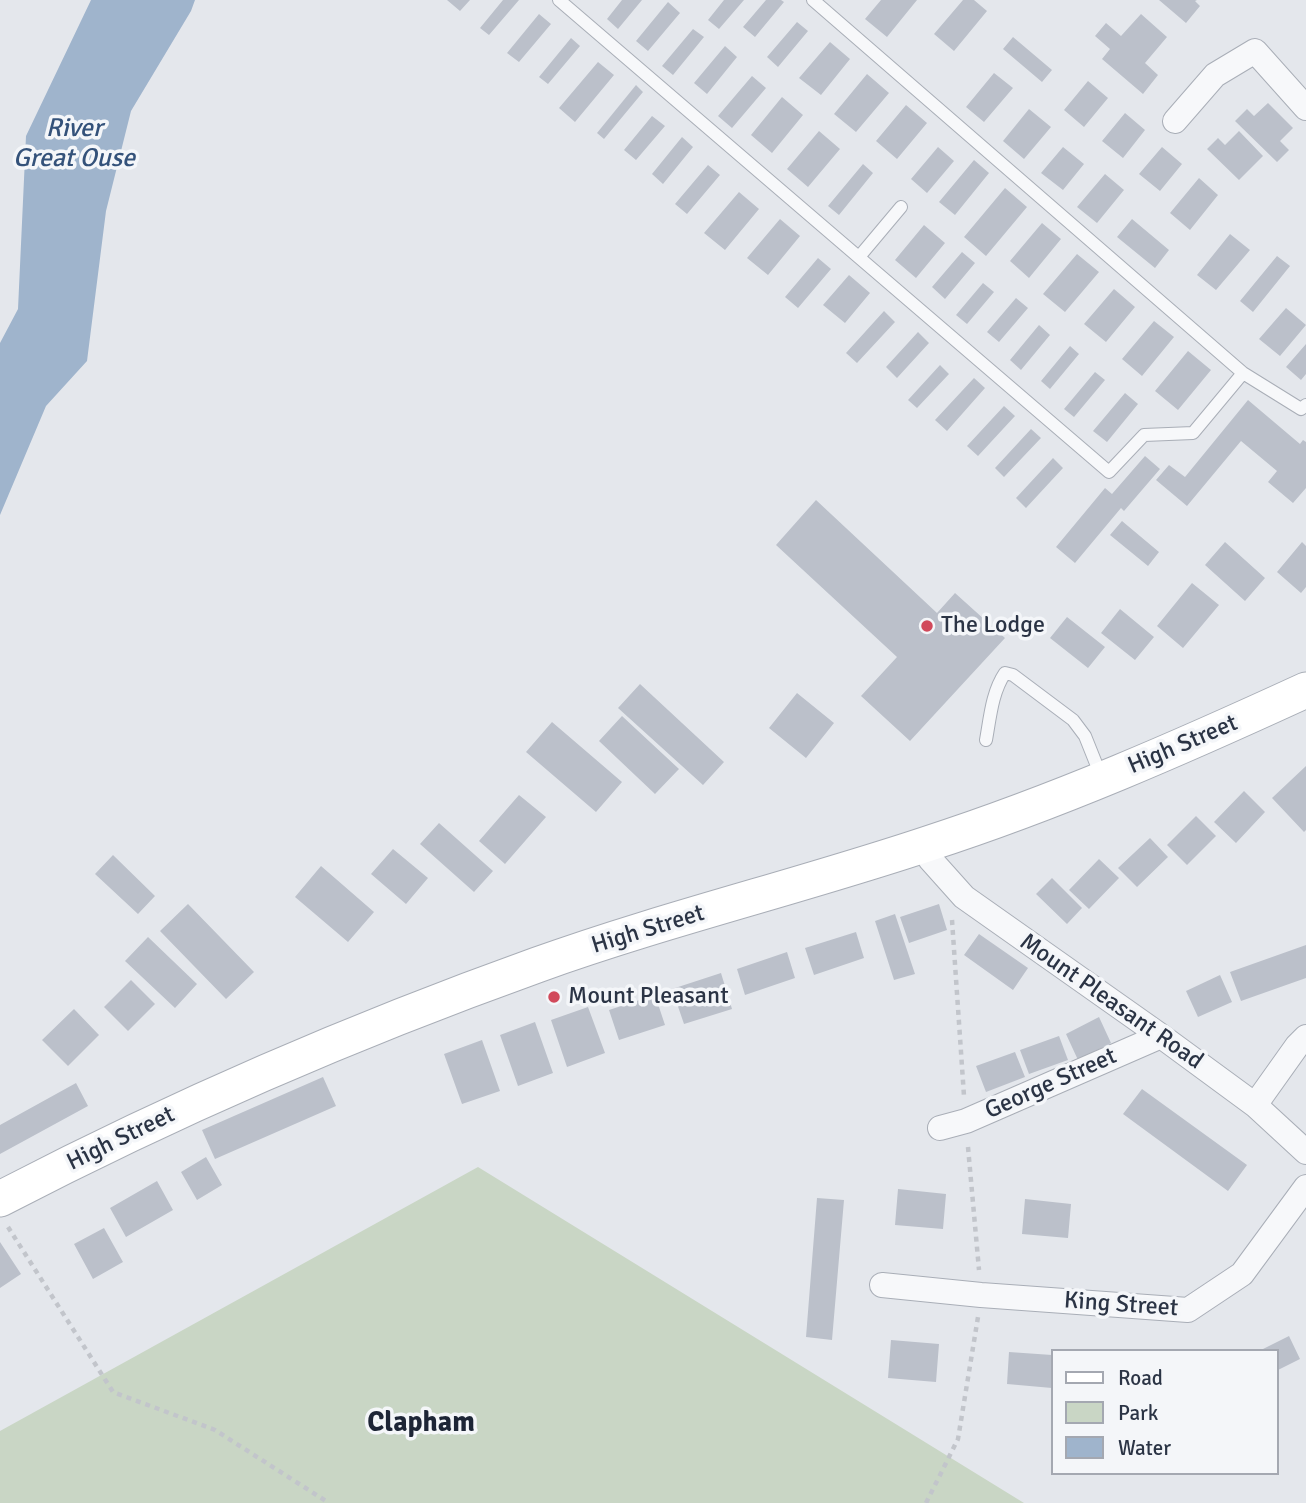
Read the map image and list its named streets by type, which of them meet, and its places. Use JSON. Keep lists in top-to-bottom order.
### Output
{
  "streets": {
    "street": [
      "High Street",
      "Mount Pleasant Road",
      "George Street",
      "King Street"
    ]
  },
  "crossings": [
    ["High Street", "Mount Pleasant Road"],
    ["Mount Pleasant Road", "George Street"]
  ],
  "districts": ["Clapham"],
  "water": ["River Great Ouse"],
  "places": ["The Lodge", "Mount Pleasant"],
  "legend": ["Road", "Park", "Water"]
}
